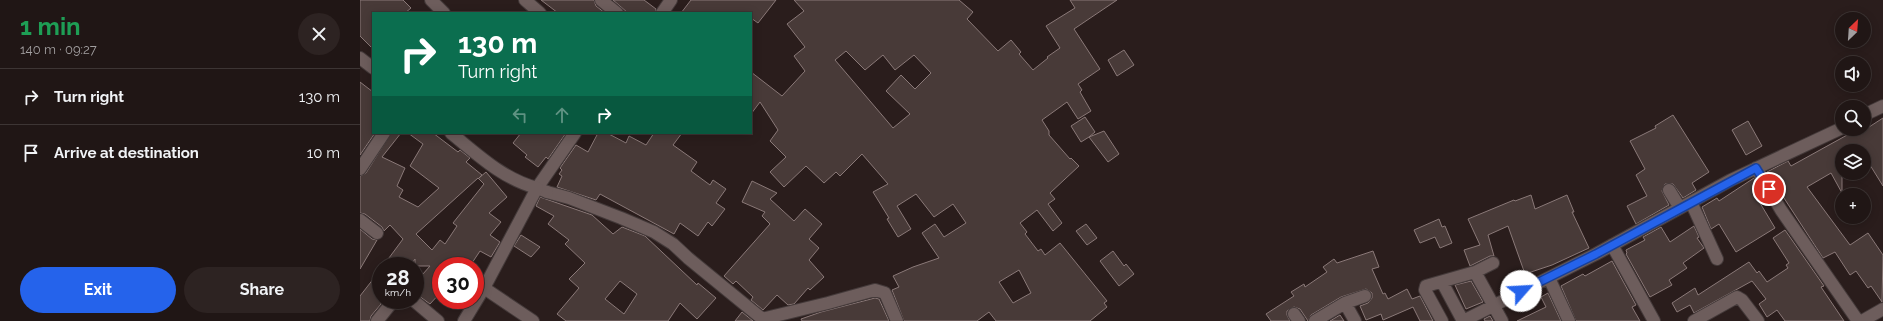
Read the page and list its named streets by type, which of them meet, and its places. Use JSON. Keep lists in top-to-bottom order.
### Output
{
  "north": "top right",
  "page": {
    "heading": ["1 min", "140 m · 09:27"],
    "map_buttons": "+",
    "turn": ["130 m", "Turn right"],
    "list": [
      {
        "name": "Turn right",
        "value": "130 m"
      },
      {
        "name": "Arrive at destination",
        "value": "10 m"
      }
    ],
    "speed": "28 km/h",
    "limit": "30",
    "buttons": ["Exit", "Share"]
  }
}
